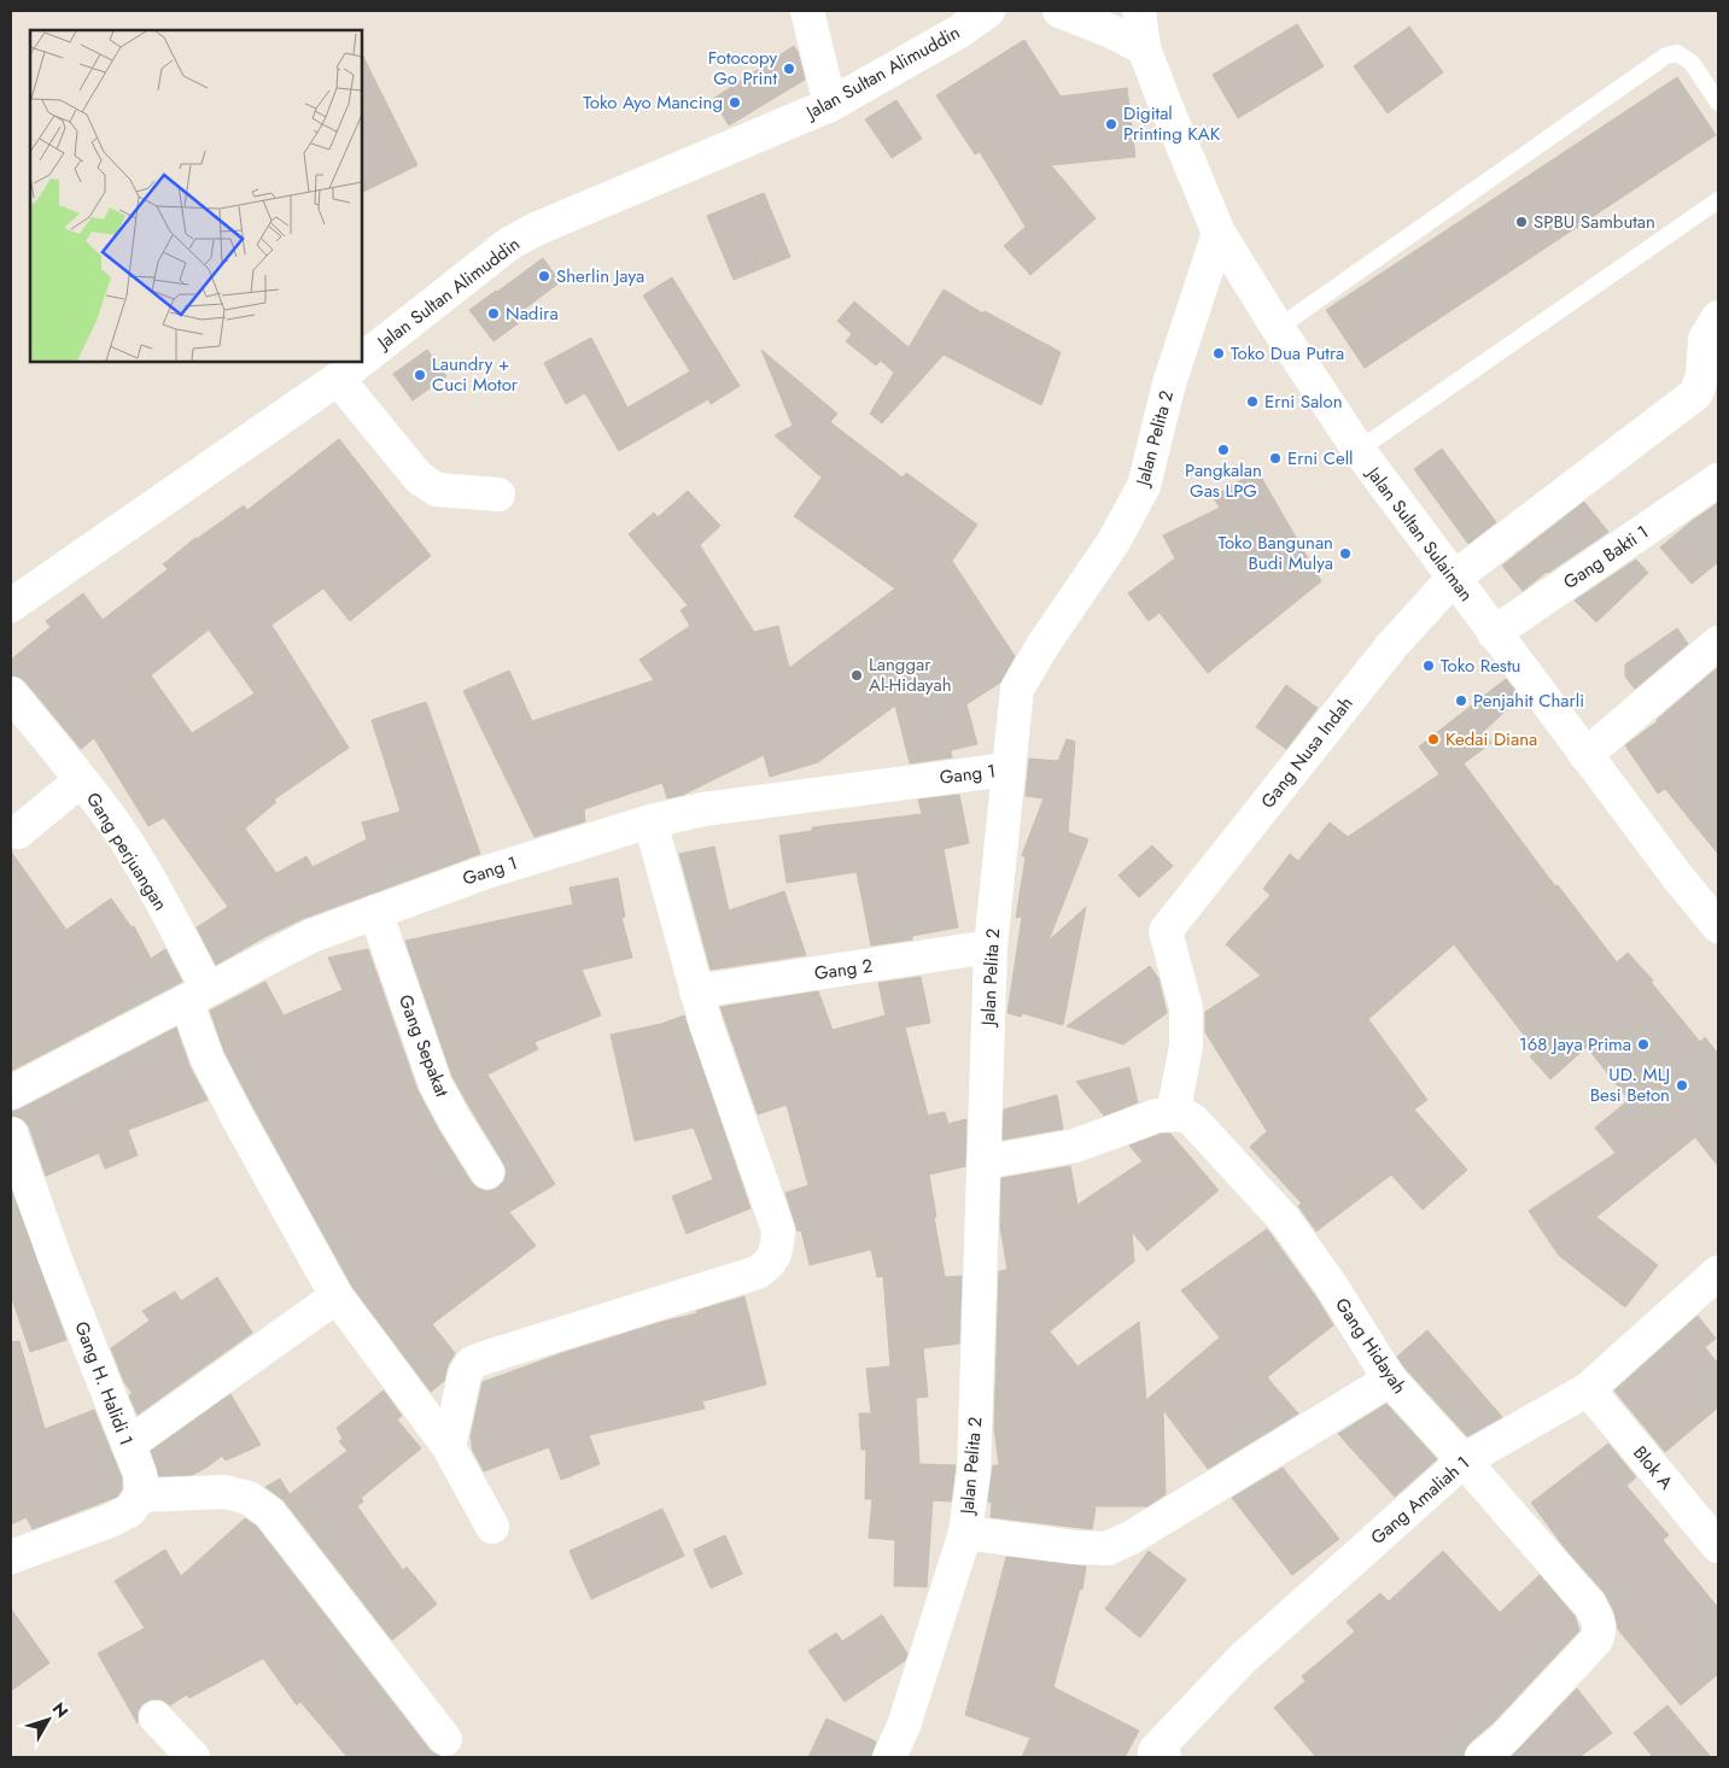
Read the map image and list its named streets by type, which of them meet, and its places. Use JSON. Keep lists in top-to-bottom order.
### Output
{
  "streets": {
    "street": [
      "Jalan Sultan Alimuddin",
      "Jalan Pelita 2",
      "Jalan Sultan Sulaiman",
      "Gang Bakti 1",
      "Gang Nusa Indah",
      "Gang 1",
      "Gang perjuangan",
      "Gang 2",
      "Gang Sepakat",
      "Gang Hidayah",
      "Gang H. Halidi 1",
      "Blok A",
      "Gang Amaliah 1"
    ]
  },
  "crossings": [
    ["Jalan Pelita 2", "Jalan Sultan Sulaiman"],
    ["Jalan Pelita 2", "Gang 1"],
    ["Jalan Pelita 2", "Gang 2"],
    ["Jalan Sultan Sulaiman", "Gang Bakti 1"],
    ["Jalan Sultan Sulaiman", "Gang Nusa Indah"],
    ["Gang Nusa Indah", "Gang Hidayah"],
    ["Gang 1", "Gang perjuangan"],
    ["Gang 1", "Gang Sepakat"],
    ["Gang Hidayah", "Gang Amaliah 1"],
    ["Blok A", "Gang Amaliah 1"]
  ],
  "places": [
    "Fotocopy Go Print",
    "Toko Ayo Mancing",
    "Digital Printing KAK",
    "SPBU Sambutan",
    "Sherlin Jaya",
    "Nadira",
    "Toko Dua Putra",
    "Laundry + Cuci Motor",
    "Erni Salon",
    "Pangkalan Gas LPG",
    "Erni Cell",
    "Toko Bangunan Budi Mulya",
    "Toko Restu",
    "Langgar Al-Hidayah",
    "Penjahit Charli",
    "Kedai Diana",
    "168 Jaya Prima",
    "UD. MLJ Besi Beton"
  ],
  "north": "top right"
}
